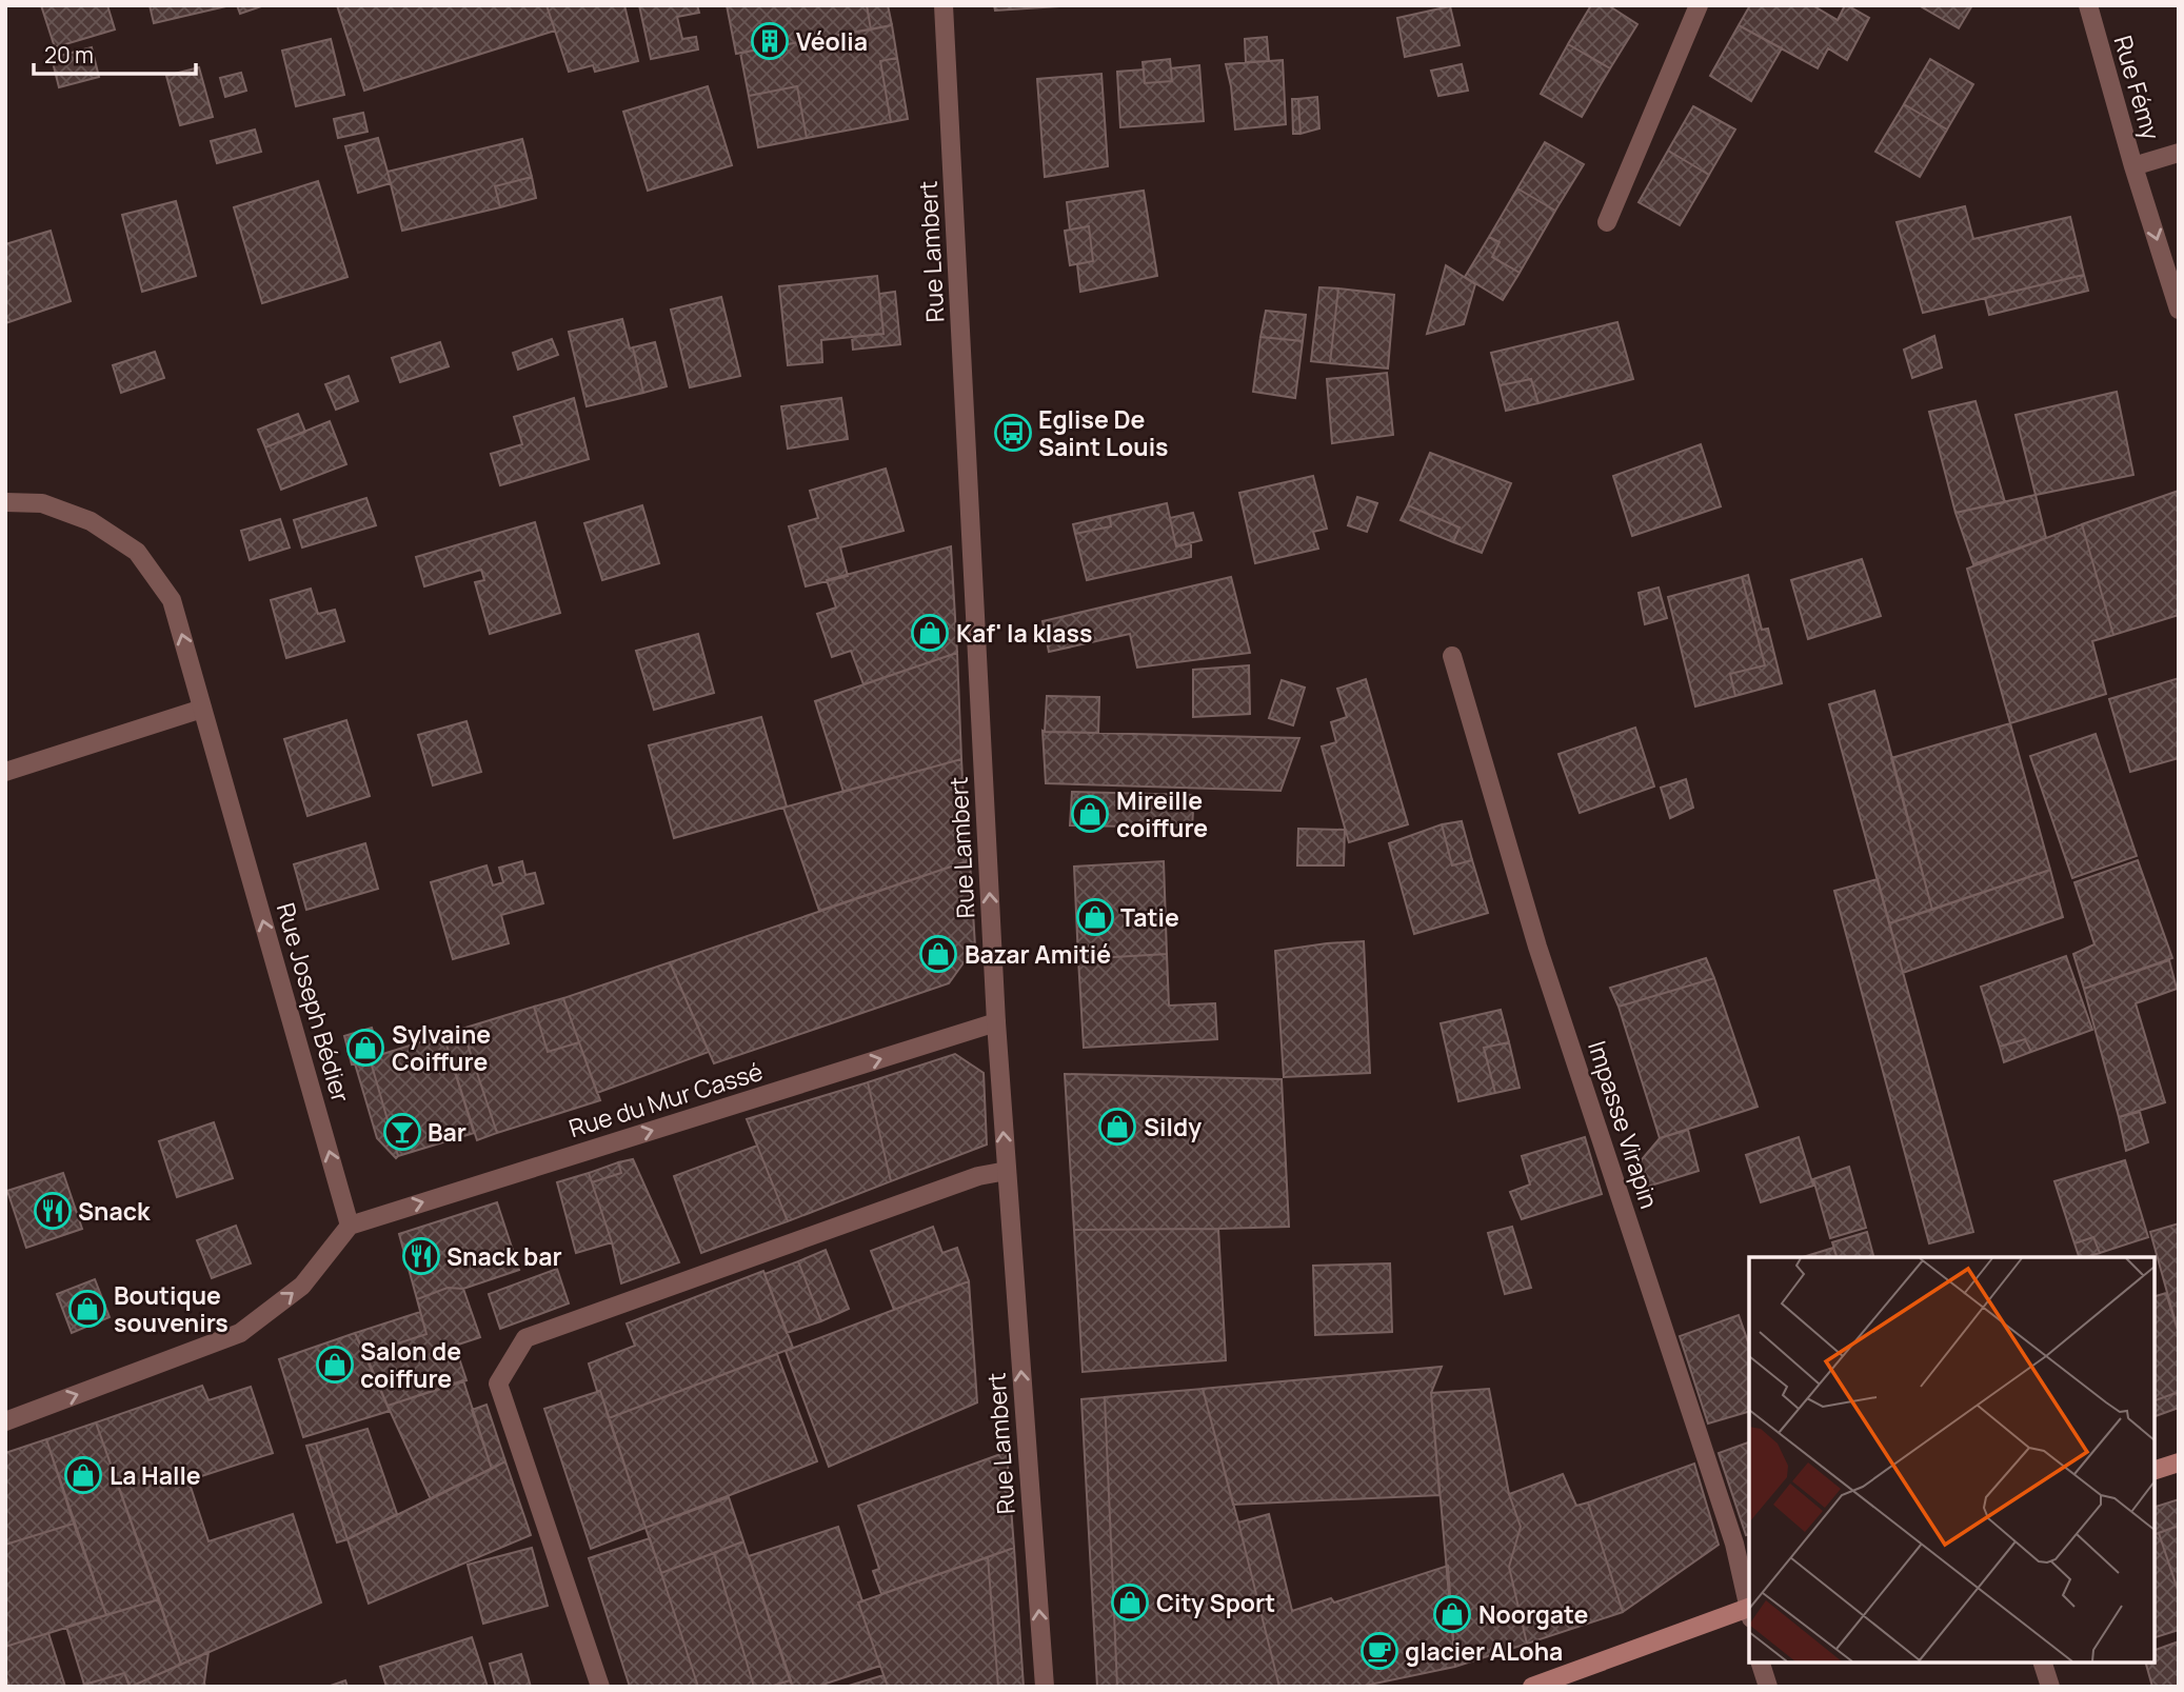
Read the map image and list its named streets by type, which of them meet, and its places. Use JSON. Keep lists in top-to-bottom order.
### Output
{
  "streets": {
    "street": [
      "Rue Fémy",
      "Rue Lambert",
      "Rue Joseph Bédier",
      "Rue du Mur Cassé",
      "Impasse Virapin"
    ]
  },
  "crossings": [
    ["Rue Lambert", "Rue du Mur Cassé"],
    ["Rue Joseph Bédier", "Rue du Mur Cassé"]
  ],
  "one_way": [
    "Rue Fémy",
    "Rue Lambert",
    "Rue Joseph Bédier",
    "Rue du Mur Cassé"
  ],
  "places": {
    "building": ["Véolia"],
    "bus stop": ["Eglise De Saint Louis"],
    "shop": [
      "Kaf' la klass",
      "Mireille coiffure",
      "Tatie",
      "Bazar Amitié",
      "Sylvaine Coiffure",
      "Sildy",
      "Boutique souvenirs",
      "Salon de coiffure",
      "La Halle",
      "City Sport",
      "Noorgate"
    ],
    "bar": ["Bar"],
    "restaurant": ["Snack", "Snack bar"],
    "cafe": ["glacier ALoha"]
  },
  "scale_bar": "20 m"
}
